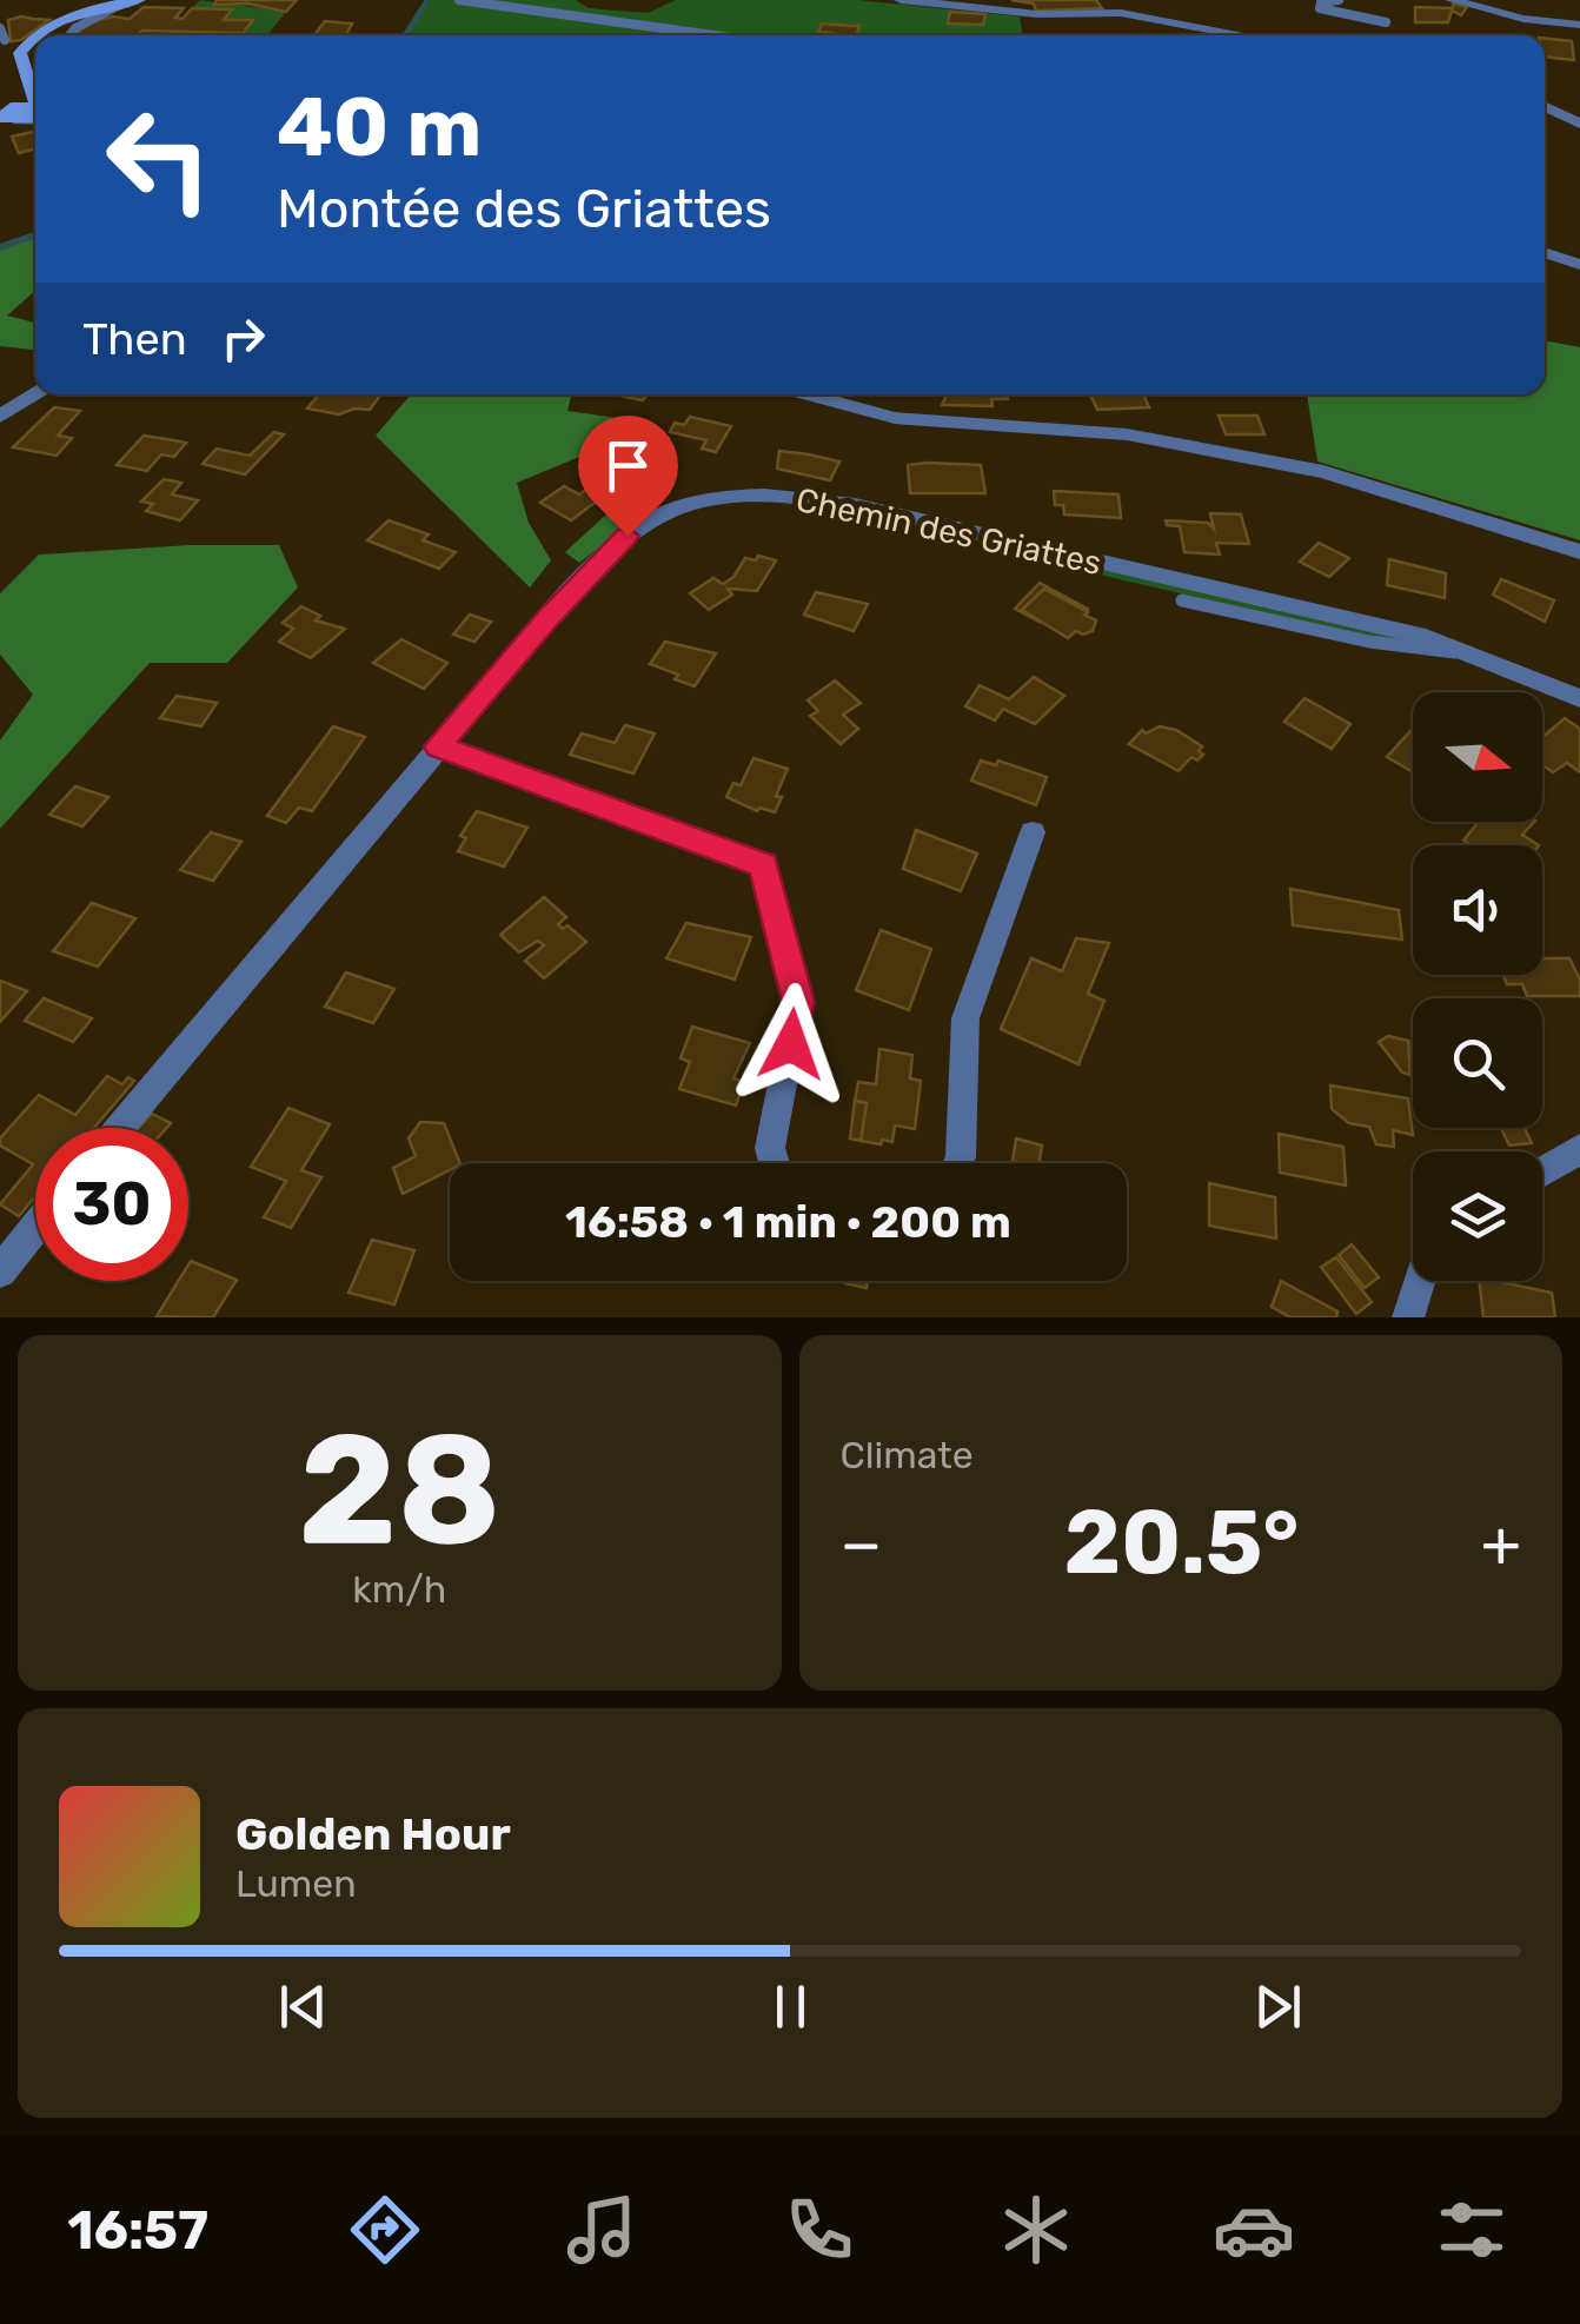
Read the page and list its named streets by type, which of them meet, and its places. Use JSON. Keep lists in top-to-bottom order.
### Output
{
  "streets": {
    "street": ["Chemin des Griattes"]
  },
  "north": "right",
  "page": {
    "turn": ["40 m", "Montée des Griattes"],
    "then": "Then",
    "limit": "30",
    "trip": "16:58 · 1 min · 200 m",
    "tile": [
      ["28", "km/h"],
      "Climate"
    ],
    "heat": ["−", "20.5°", "+"],
    "song": ["Golden Hour", "Lumen"],
    "tabs": "16:57"
  }
}
